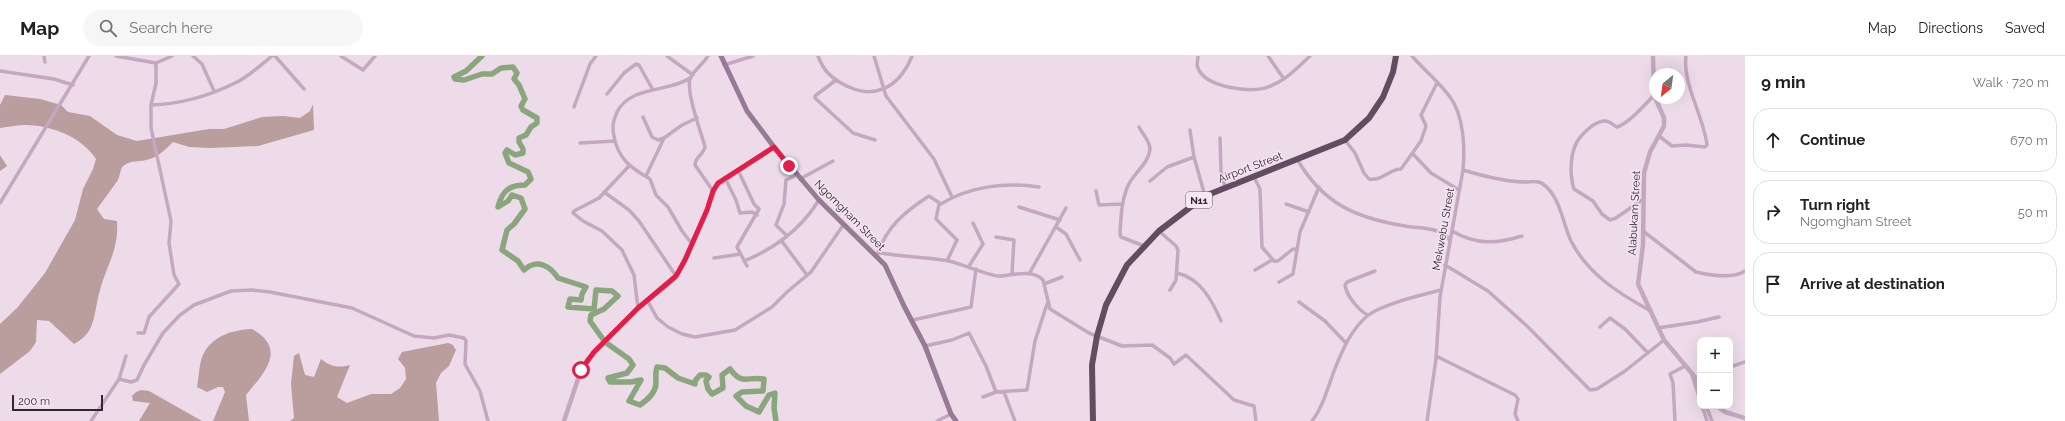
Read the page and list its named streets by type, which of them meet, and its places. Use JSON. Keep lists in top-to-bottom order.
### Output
{
  "streets": {
    "highway": ["Airport Street", "N11"],
    "main road": ["Ngomgham Street"],
    "street": ["Alabukam Street", "Mekwebu Street"]
  },
  "scale_bar": "200 m",
  "north": "bottom left",
  "page": {
    "header": "Map",
    "search": "Search here",
    "nav": ["Map", "Directions", "Saved"],
    "heading": ["9 min", "Walk · 720 m"],
    "list": [
      ["Continue", "670 m"],
      ["Turn right", "Ngomgham Street", "50 m"],
      "Arrive at destination"
    ],
    "map_buttons": ["+", "−"],
    "scale": "200 m"
  }
}
